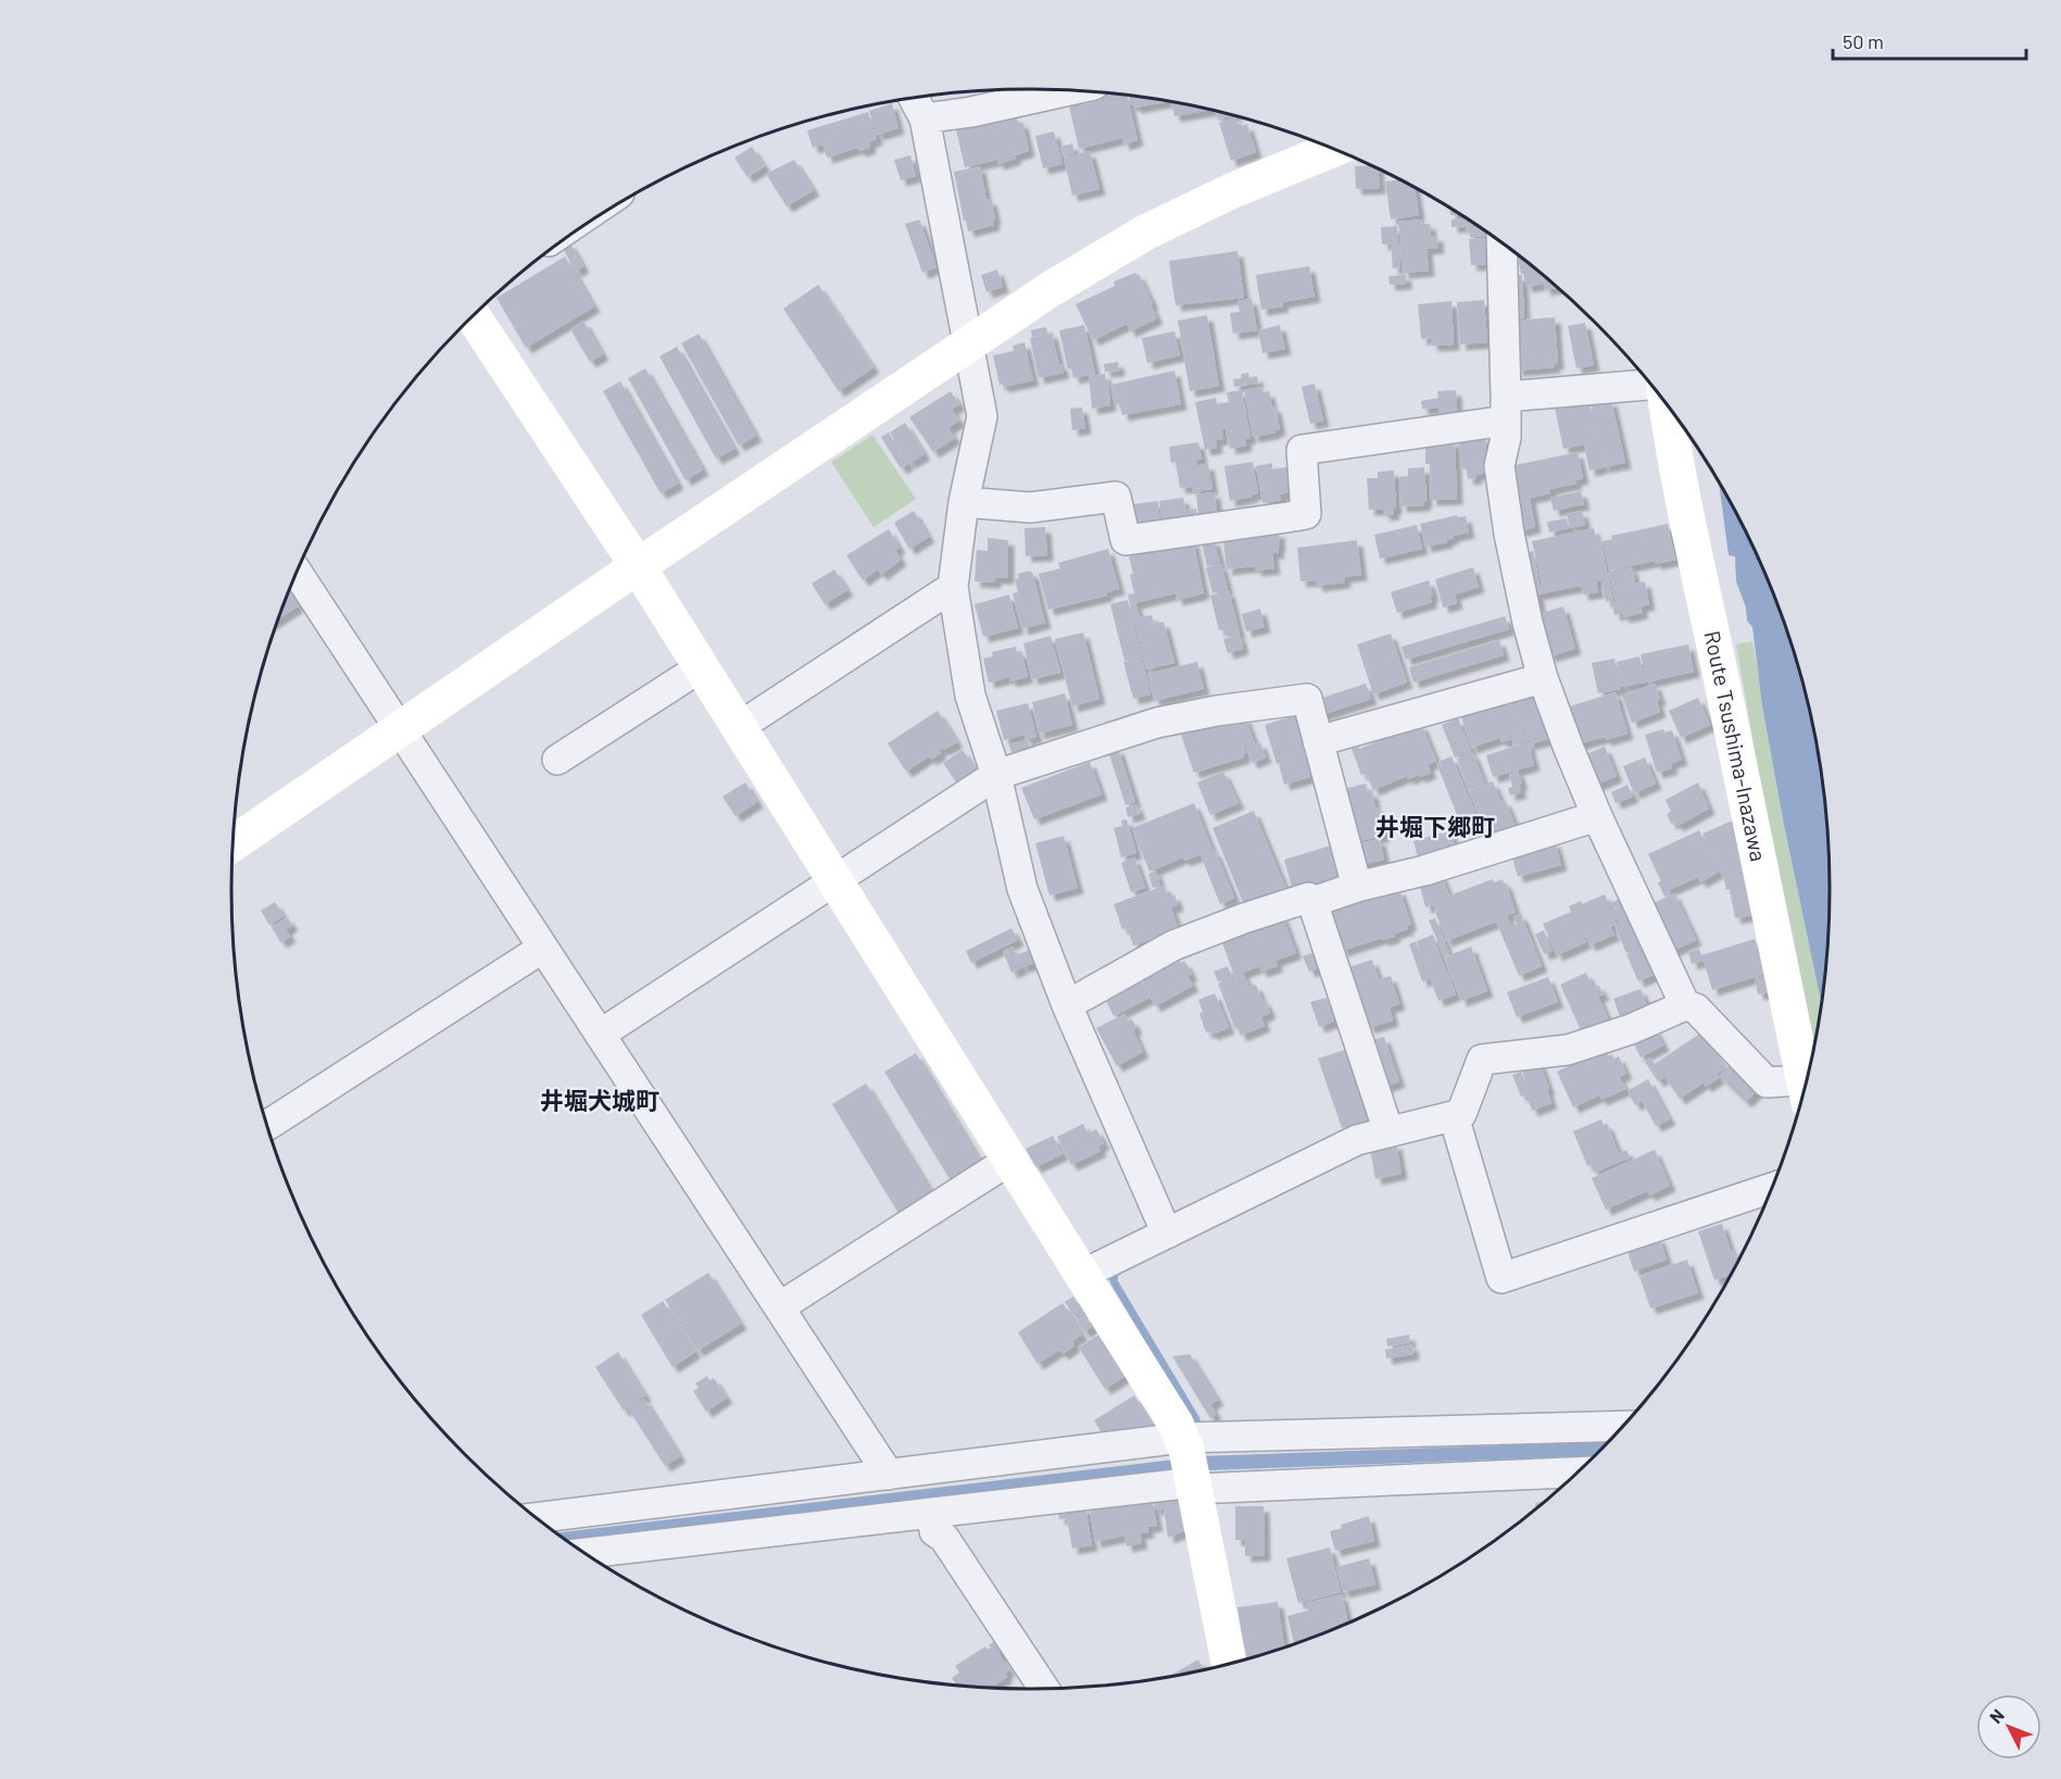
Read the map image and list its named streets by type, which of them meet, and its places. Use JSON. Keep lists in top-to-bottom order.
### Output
{
  "streets": {
    "street": ["Route Tsushima-Inazawa"]
  },
  "districts": ["井堀下郷町", "井堀犬城町"],
  "scale_bar": "50 m",
  "north": "top left"
}
